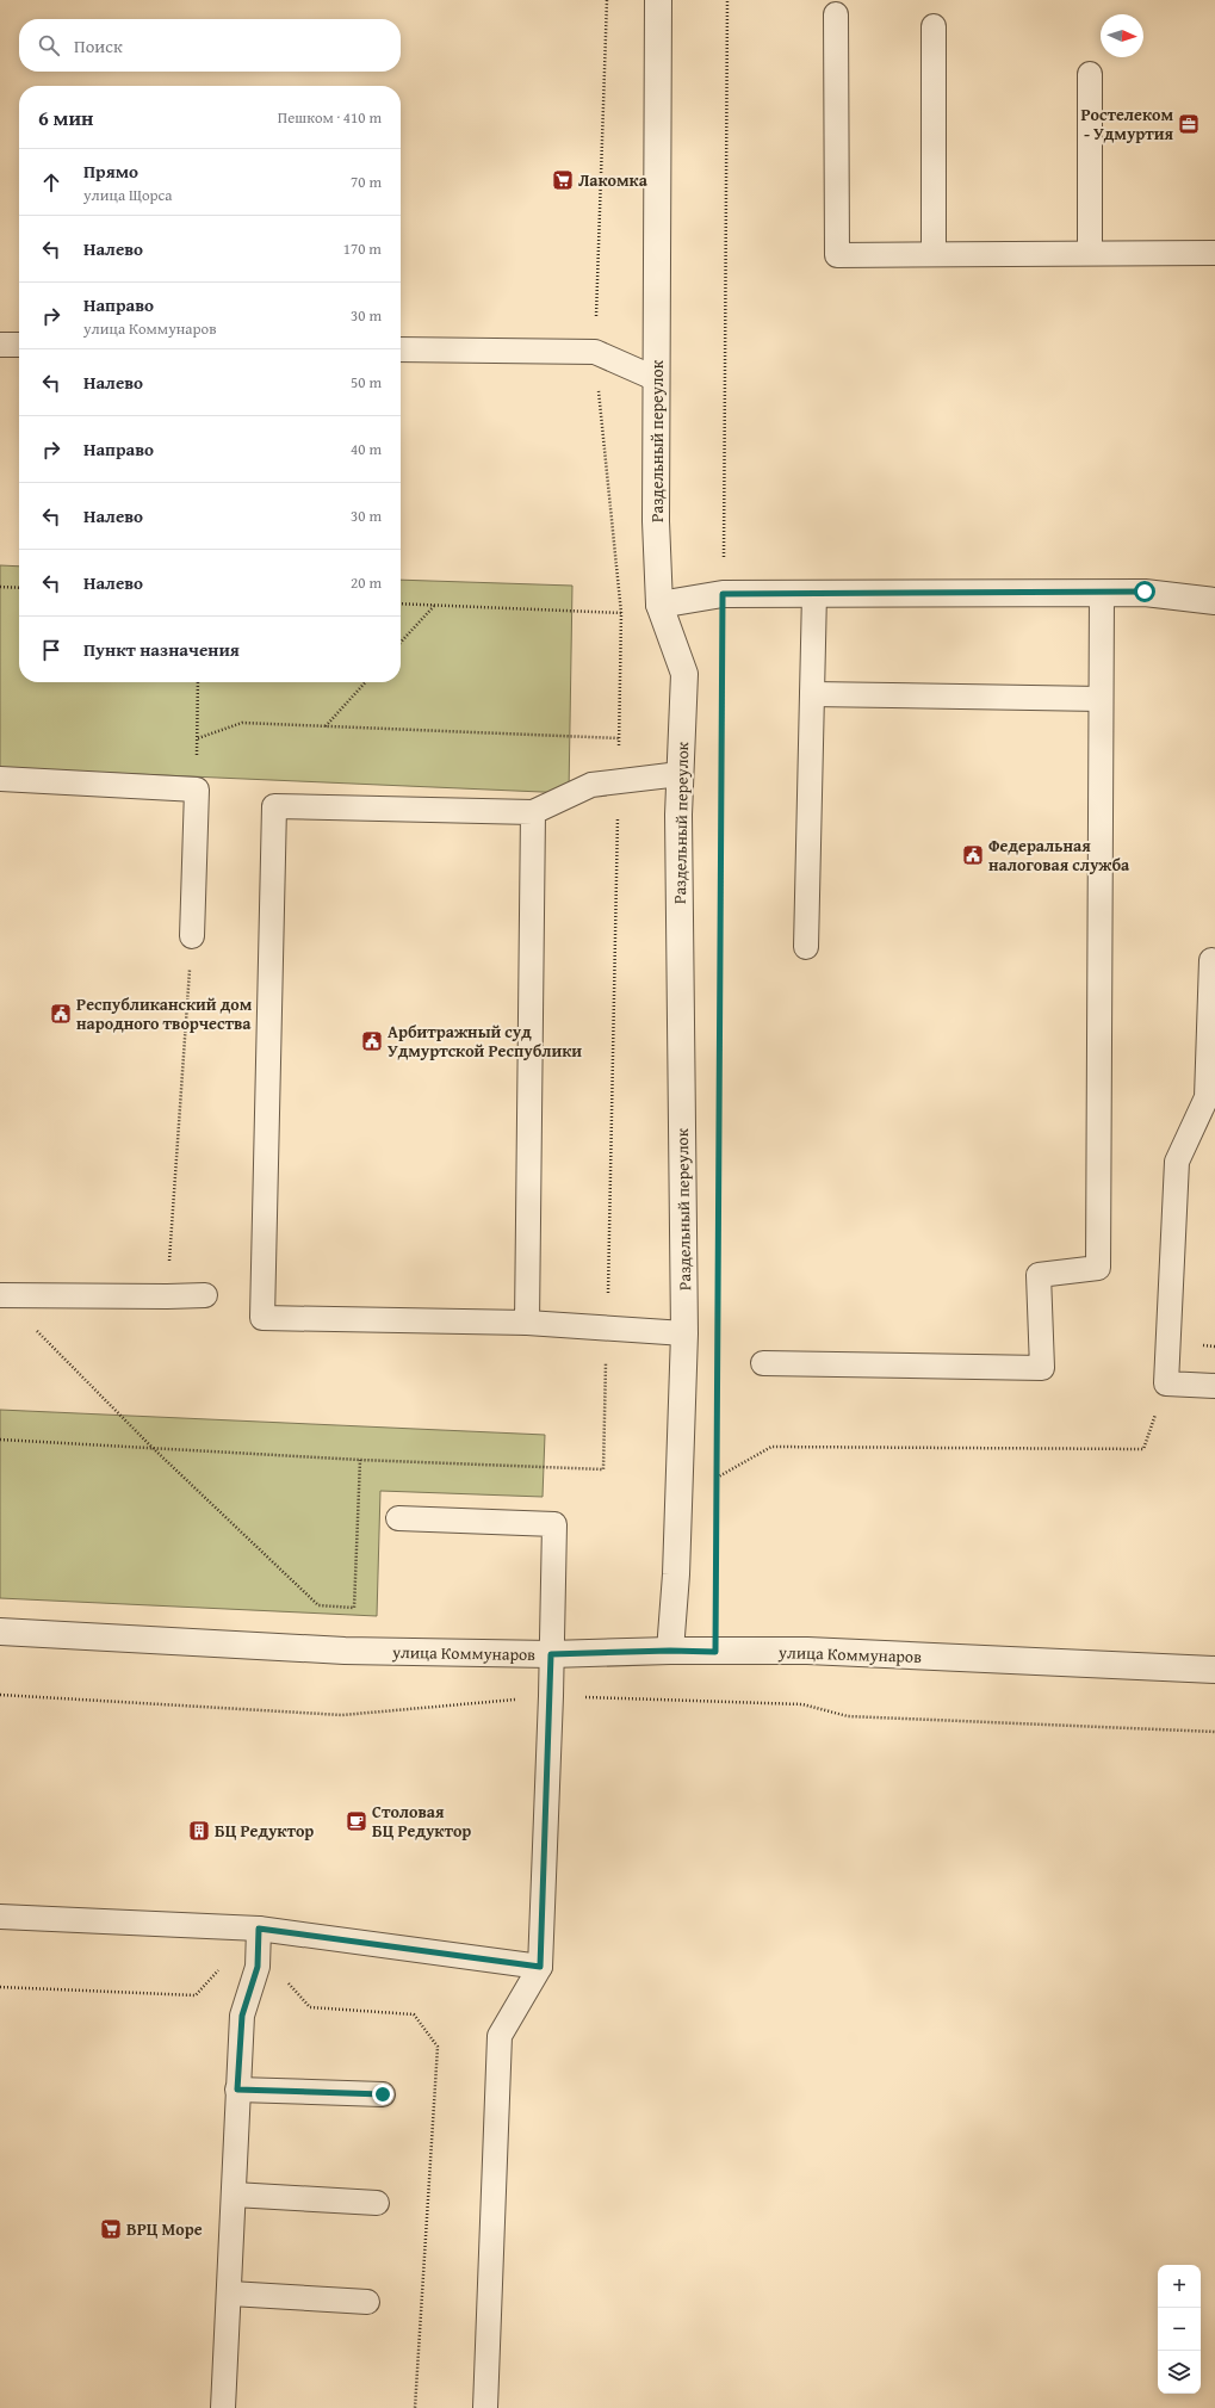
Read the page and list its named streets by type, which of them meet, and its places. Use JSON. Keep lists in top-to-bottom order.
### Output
{
  "streets": {
    "street": ["Раздельный переулок", "улица Коммунаров"]
  },
  "crossings": [
    ["Раздельный переулок", "улица Коммунаров"]
  ],
  "places": {
    "office": ["Ростелеком - Удмуртия"],
    "supermarket": ["Лакомка", "ВРЦ Море"],
    "public building": ["Федеральная налоговая служба", "Республиканский дом народного творчества", "Арбитражный суд Удмуртской Республики"],
    "cafe": ["Столовая БЦ Редуктор"],
    "building": ["БЦ Редуктор"]
  },
  "north": "right",
  "page": {
    "search": "Поиск",
    "heading": ["6 мин", "Пешком · 410 m"],
    "list": [
      ["Прямо", "улица Щорса", "70 m"],
      ["Налево", "170 m"],
      ["Направо", "улица Коммунаров", "30 m"],
      ["Налево", "50 m"],
      ["Направо", "40 m"],
      ["Налево", "30 m"],
      ["Налево", "20 m"],
      "Пункт назначения"
    ],
    "map_buttons": ["+", "−"]
  }
}
